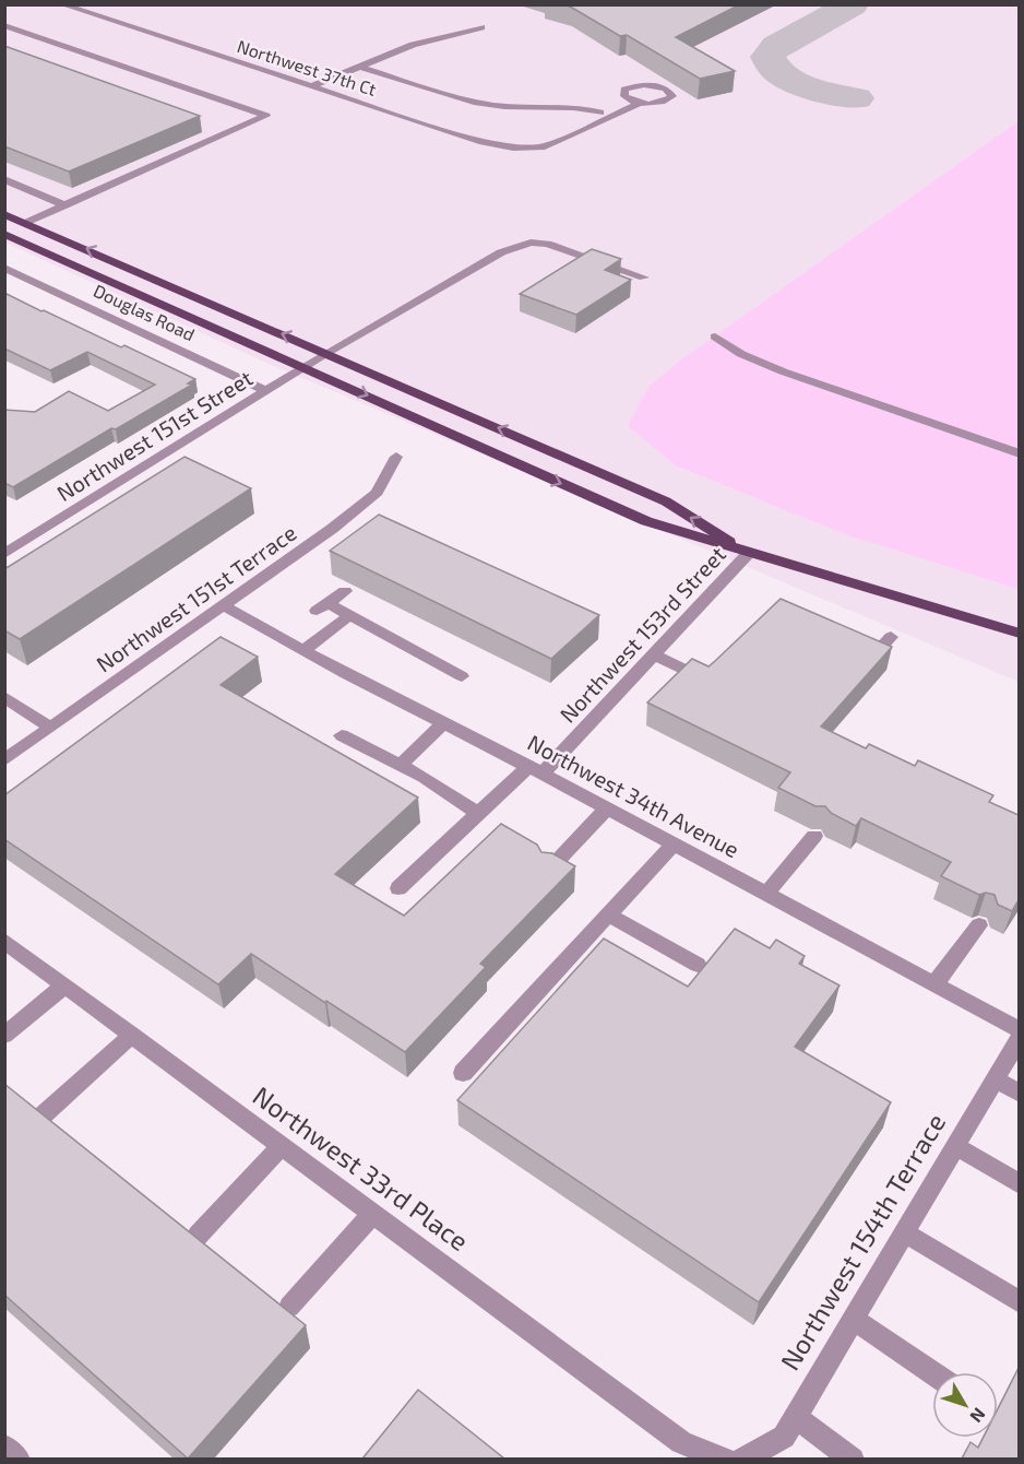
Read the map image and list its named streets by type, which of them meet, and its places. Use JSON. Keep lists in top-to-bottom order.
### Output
{
  "streets": {
    "street": [
      "Northwest 37th Ct",
      "Douglas Road",
      "Northwest 151st Street",
      "Northwest 151st Terrace",
      "Northwest 153rd Street",
      "Northwest 34th Avenue",
      "Northwest 33rd Place",
      "Northwest 154th Terrace"
    ]
  },
  "crossings": [
    ["Douglas Road", "Northwest 151st Street"],
    ["Northwest 151st Terrace", "Northwest 34th Avenue"],
    ["Northwest 153rd Street", "Northwest 34th Avenue"],
    ["Northwest 33rd Place", "Northwest 154th Terrace"]
  ],
  "north": "bottom right"
}
